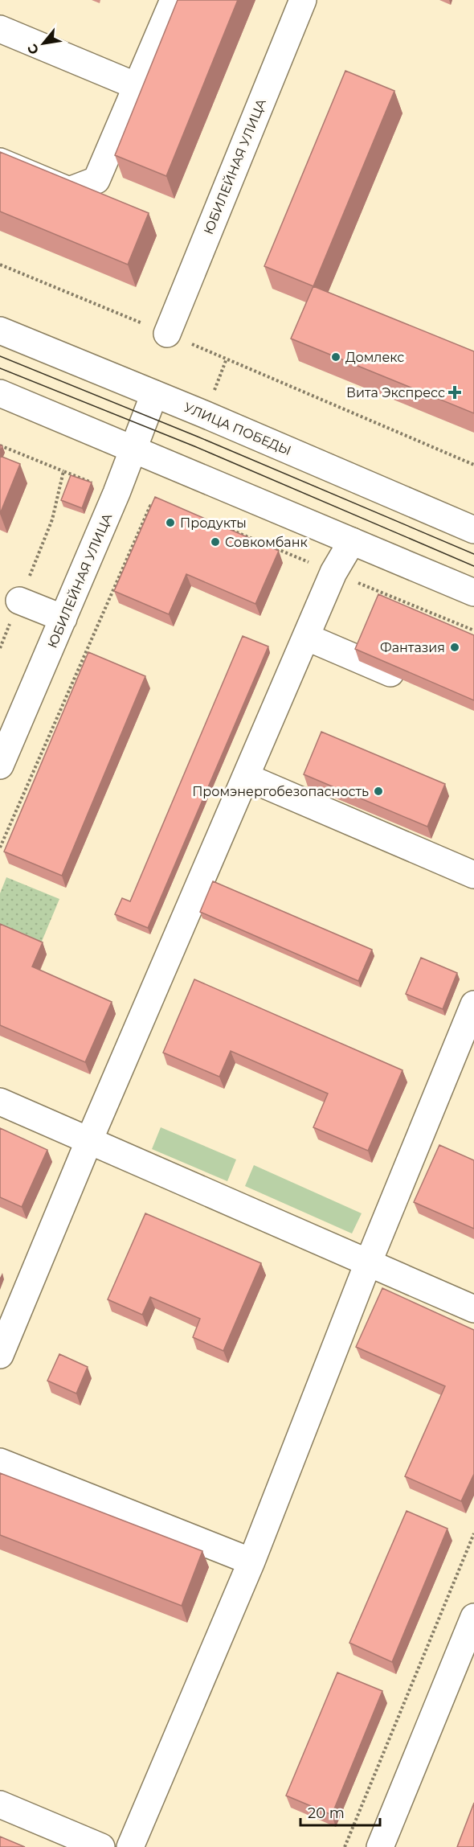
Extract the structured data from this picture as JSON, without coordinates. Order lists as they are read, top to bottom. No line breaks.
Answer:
{"streets":{"main road":["ЮБИЛЕЙНАЯ УЛИЦА","УЛИЦА ПОБЕДЫ"]},"crossings":[["ЮБИЛЕЙНАЯ УЛИЦА","УЛИЦА ПОБЕДЫ"]],"places":{"other":["Домлекс","Продукты","Совкомбанк","Фантазия","Промэнергобезопасность"],"health":["Вита Экспресс"]},"scale_bar":"20 m","north":"bottom left"}
